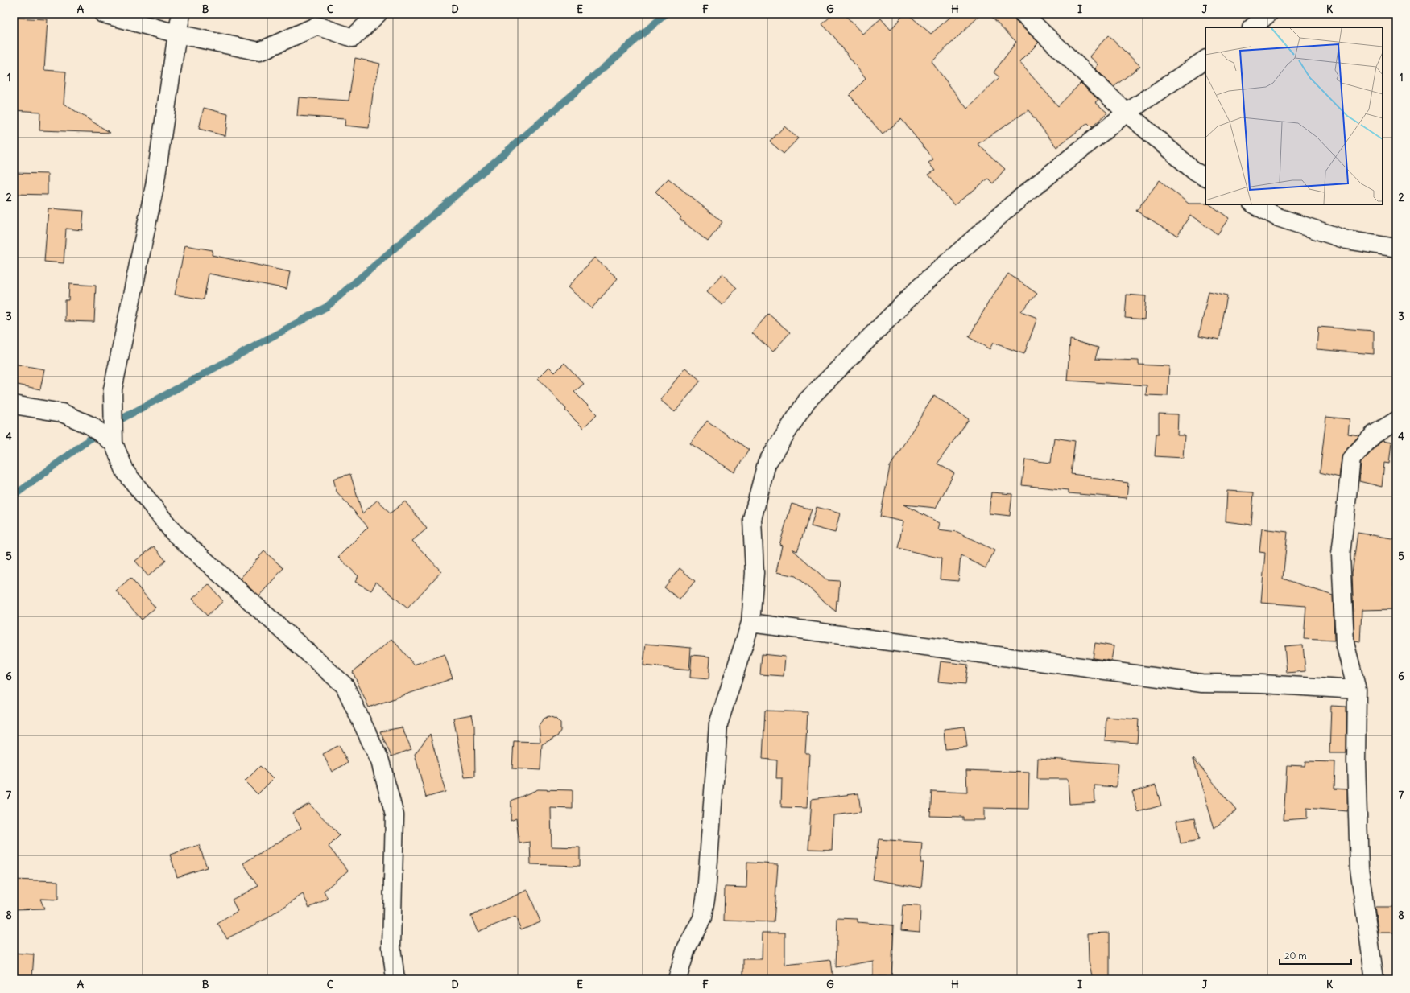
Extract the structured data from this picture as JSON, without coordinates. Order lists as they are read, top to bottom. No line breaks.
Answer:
{"scale_bar":"20 m","grid":{"columns":["A","B","C","D","E","F","G","H","I","J","K"],"rows":["1","2","3","4","5","6","7","8"]}}
